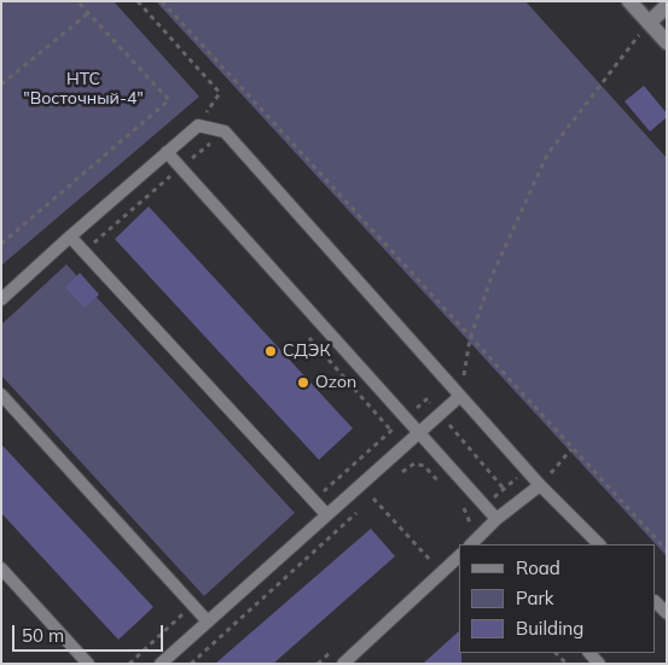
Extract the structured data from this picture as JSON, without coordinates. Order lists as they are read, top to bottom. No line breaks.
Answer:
{"parks":["НТС \"Восточный-4\""],"places":["СДЭК","Ozon"],"legend":["Road","Park","Building"],"scale_bar":"50 m"}
